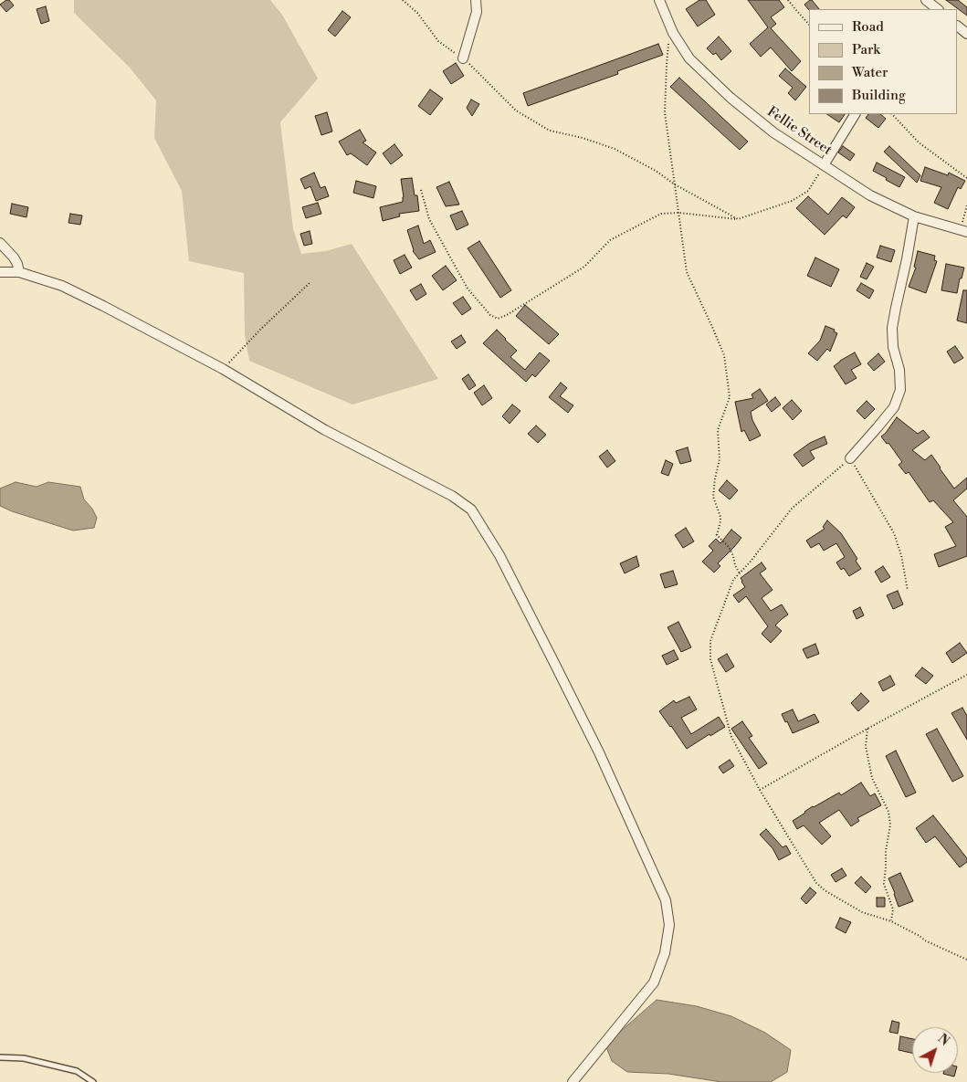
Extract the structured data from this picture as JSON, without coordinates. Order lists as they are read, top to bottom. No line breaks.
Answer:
{"streets":{"street":["Fellie Street"]},"legend":["Road","Park","Water","Building"],"north":"top right"}
